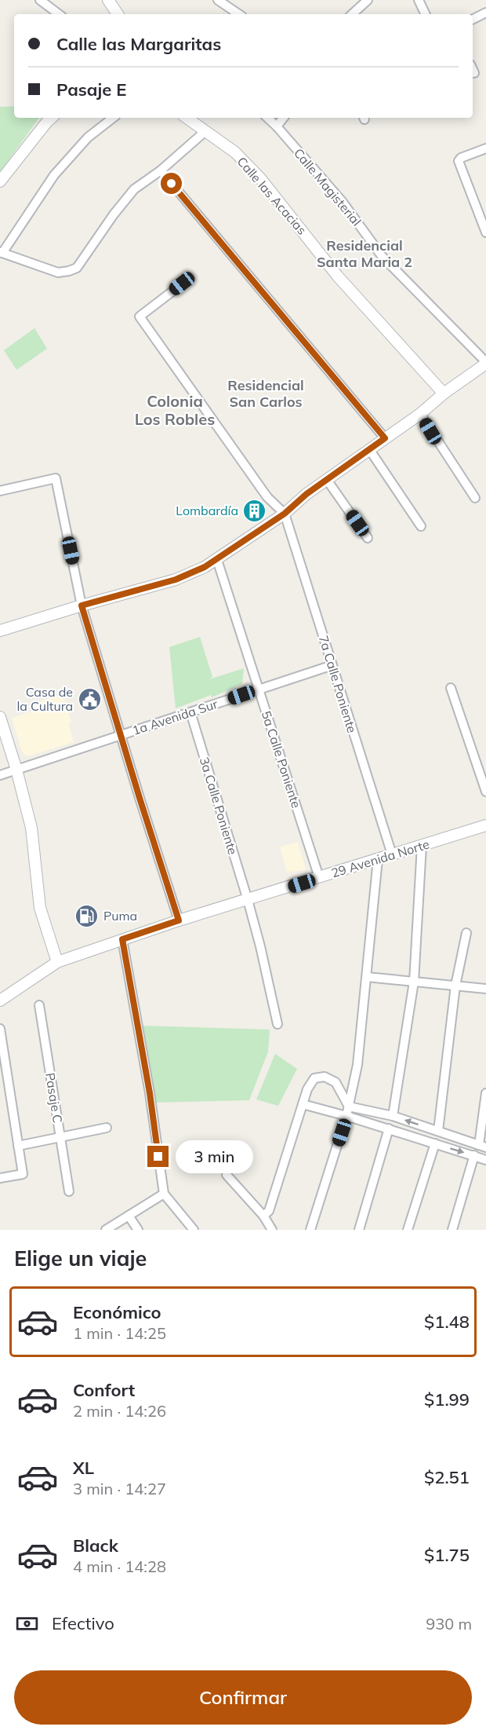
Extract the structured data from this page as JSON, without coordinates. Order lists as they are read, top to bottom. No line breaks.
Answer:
{"streets":{"street":["Calle Magisterial","Calle las Acacias","7a Calle Poniente","1a Avenida Sur","5a Calle Poniente","3a Calle Poniente","29 Avenida Norte","Pasaje C"]},"crossings":[["7a Calle Poniente","1a Avenida Sur"],["7a Calle Poniente","29 Avenida Norte"],["1a Avenida Sur","5a Calle Poniente"],["1a Avenida Sur","3a Calle Poniente"],["5a Calle Poniente","29 Avenida Norte"],["3a Calle Poniente","29 Avenida Norte"]],"districts":["Residencial Santa Maria 2","Residencial San Carlos","Colonia Los Robles"],"places":{"building":["Lombardía"],"public building":["Casa de la Cultura"],"fuel station":["Puma"]},"page":{"banner":["Calle las Margaritas","Pasaje E"],"bubble":"3 min","heading":"Elige un viaje","list":[{"name":"Económico","note":"1 min · 14:25","value":"$1.48"},{"name":"Confort","note":"2 min · 14:26","value":"$1.99"},{"name":"XL","note":"3 min · 14:27","value":"$2.51"},{"name":"Black","note":"4 min · 14:28","value":"$1.75"}],"pay":["Efectivo","930 m"],"buttons":"Confirmar"}}
